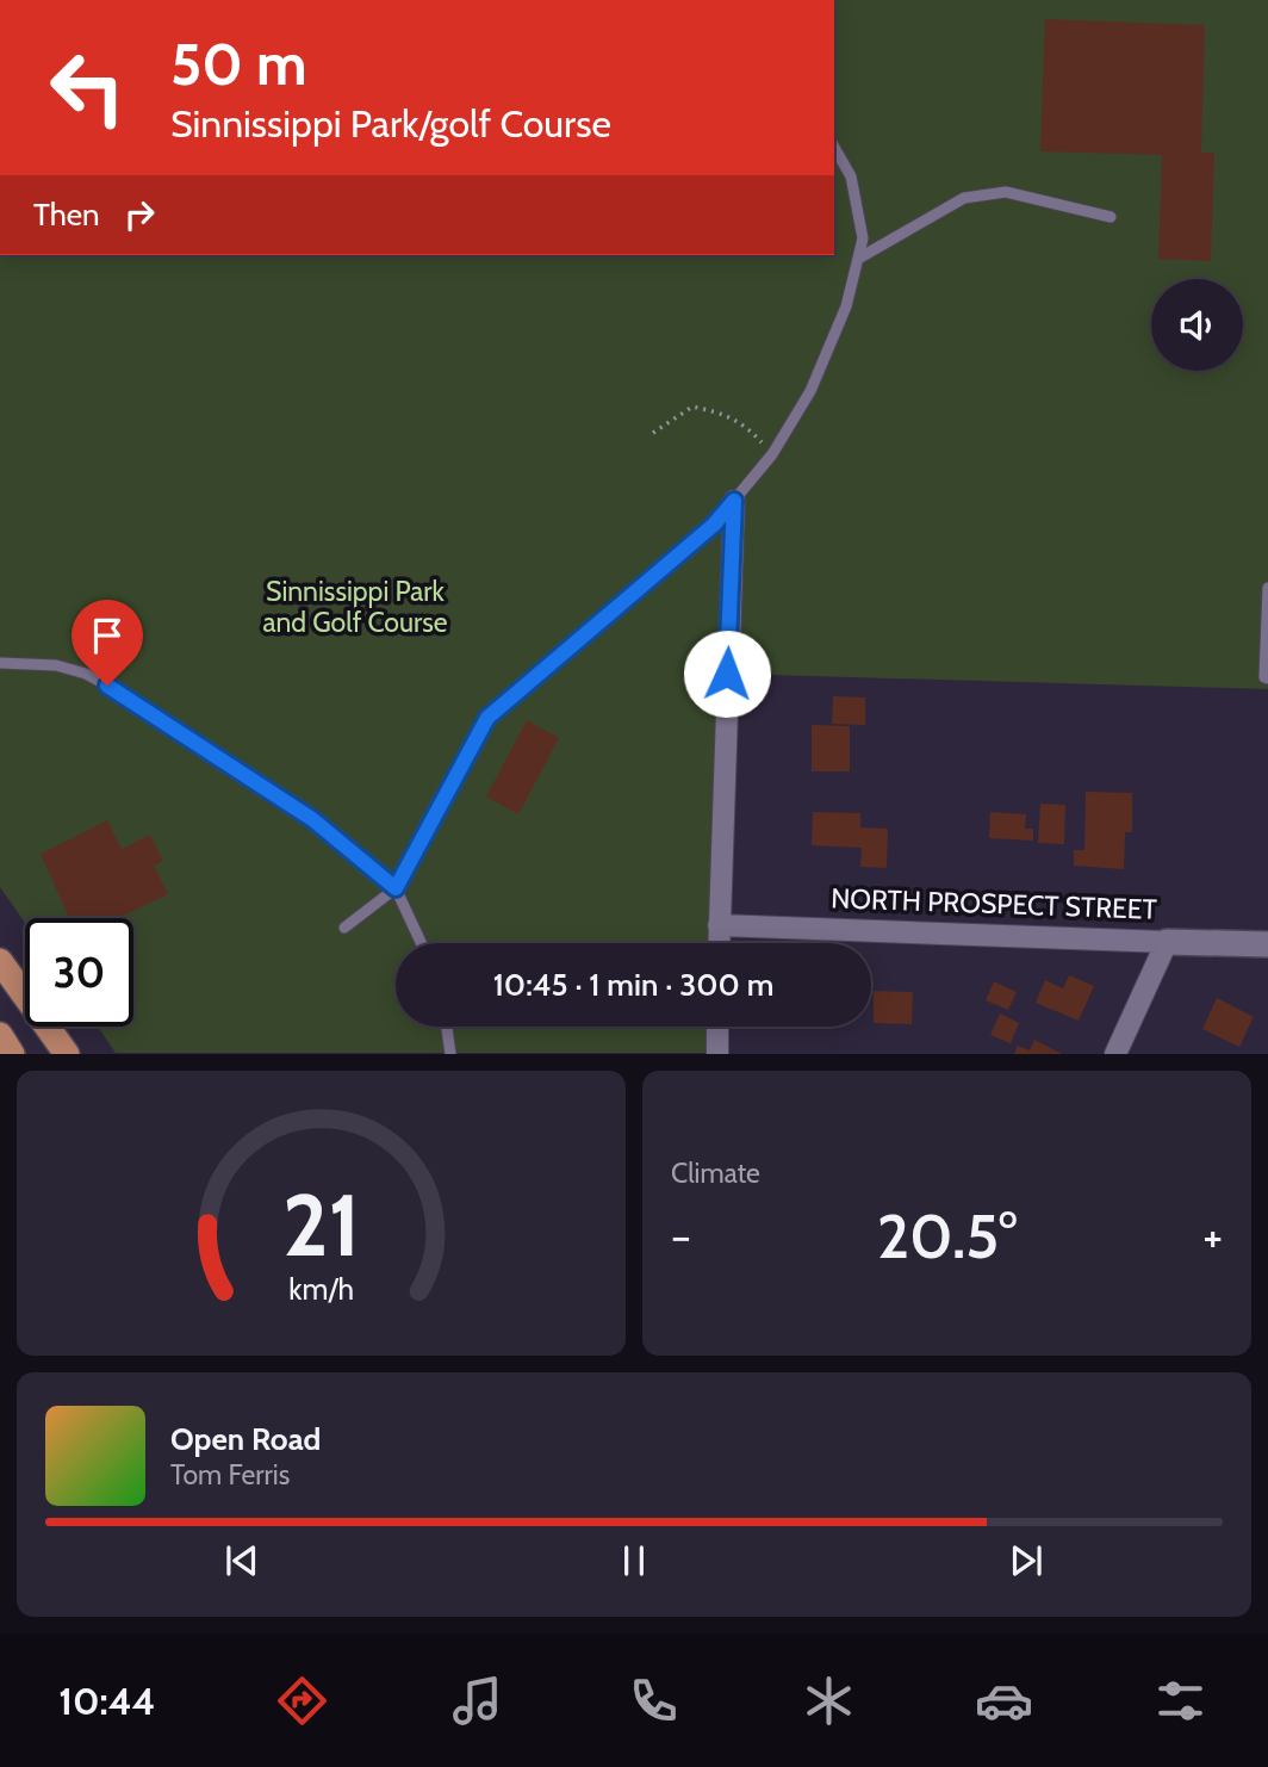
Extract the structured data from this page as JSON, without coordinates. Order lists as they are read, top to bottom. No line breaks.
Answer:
{"streets":{"street":["NORTH PROSPECT STREET"]},"parks":["Sinnissippi Park and Golf Course"],"page":{"turn":["50 m","Sinnissippi Park/golf Course"],"then":"Then","limit":"30","trip":"10:45 · 1 min · 300 m","tile":"Climate","heat":["−","20.5°","+"],"song":["Open Road","Tom Ferris"],"tabs":"10:44","gauge":["21","km/h"]}}
